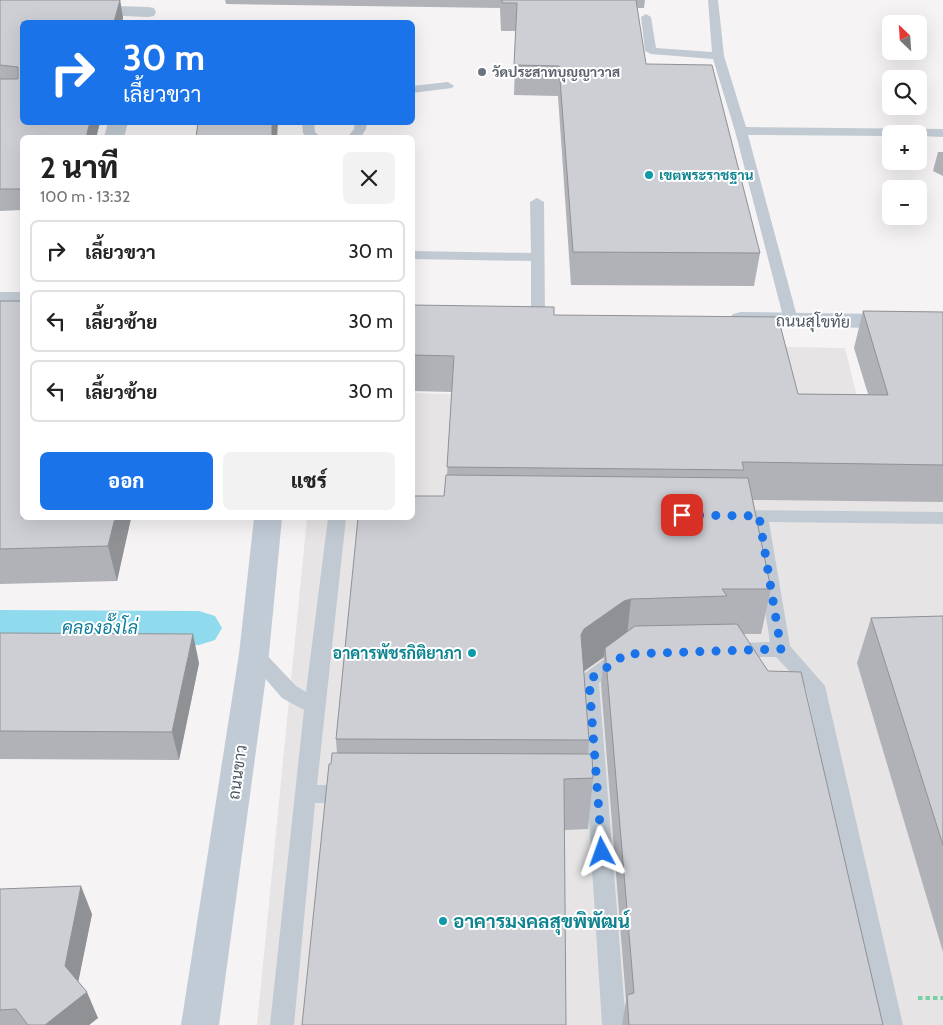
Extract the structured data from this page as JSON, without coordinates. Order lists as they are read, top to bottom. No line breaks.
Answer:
{"streets":{"street":["ถนนสุโขทัย","ถนนขาว"]},"water":["คลองอั๊งโล่"],"places":["วัดประสาทบุญญาวาส","เขตพระราชฐาน","อาคารพัชรกิติยาภา","อาคารมงคลสุขพิพัฒน์"],"north":"top left","page":{"map_buttons":["+","−"],"turn":["30 m","เลี้ยวขวา"],"heading":["2 นาที","100 m · 13:32"],"list":[{"name":"เลี้ยวขวา","value":"30 m"},{"name":"เลี้ยวซ้าย","value":"30 m"},{"name":"เลี้ยวซ้าย","value":"30 m"}],"buttons":["ออก","แชร์"]}}
